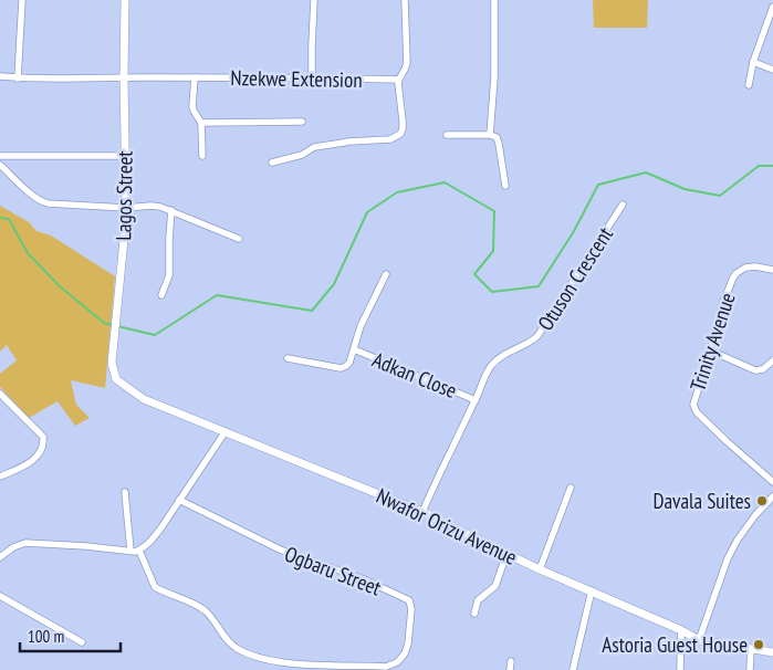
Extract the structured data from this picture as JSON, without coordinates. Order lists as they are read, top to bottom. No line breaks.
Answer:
{"streets":{"street":["Nzekwe Extension","Lagos Street","Otuson Crescent","Trinity Avenue","Adkan Close","Nwafor Orizu Avenue","Ogbaru Street"]},"crossings":[["Nzekwe Extension","Lagos Street"],["Lagos Street","Nwafor Orizu Avenue"],["Otuson Crescent","Adkan Close"],["Otuson Crescent","Nwafor Orizu Avenue"]],"places":["Davala Suites","Astoria Guest House"],"scale_bar":"100 m"}
